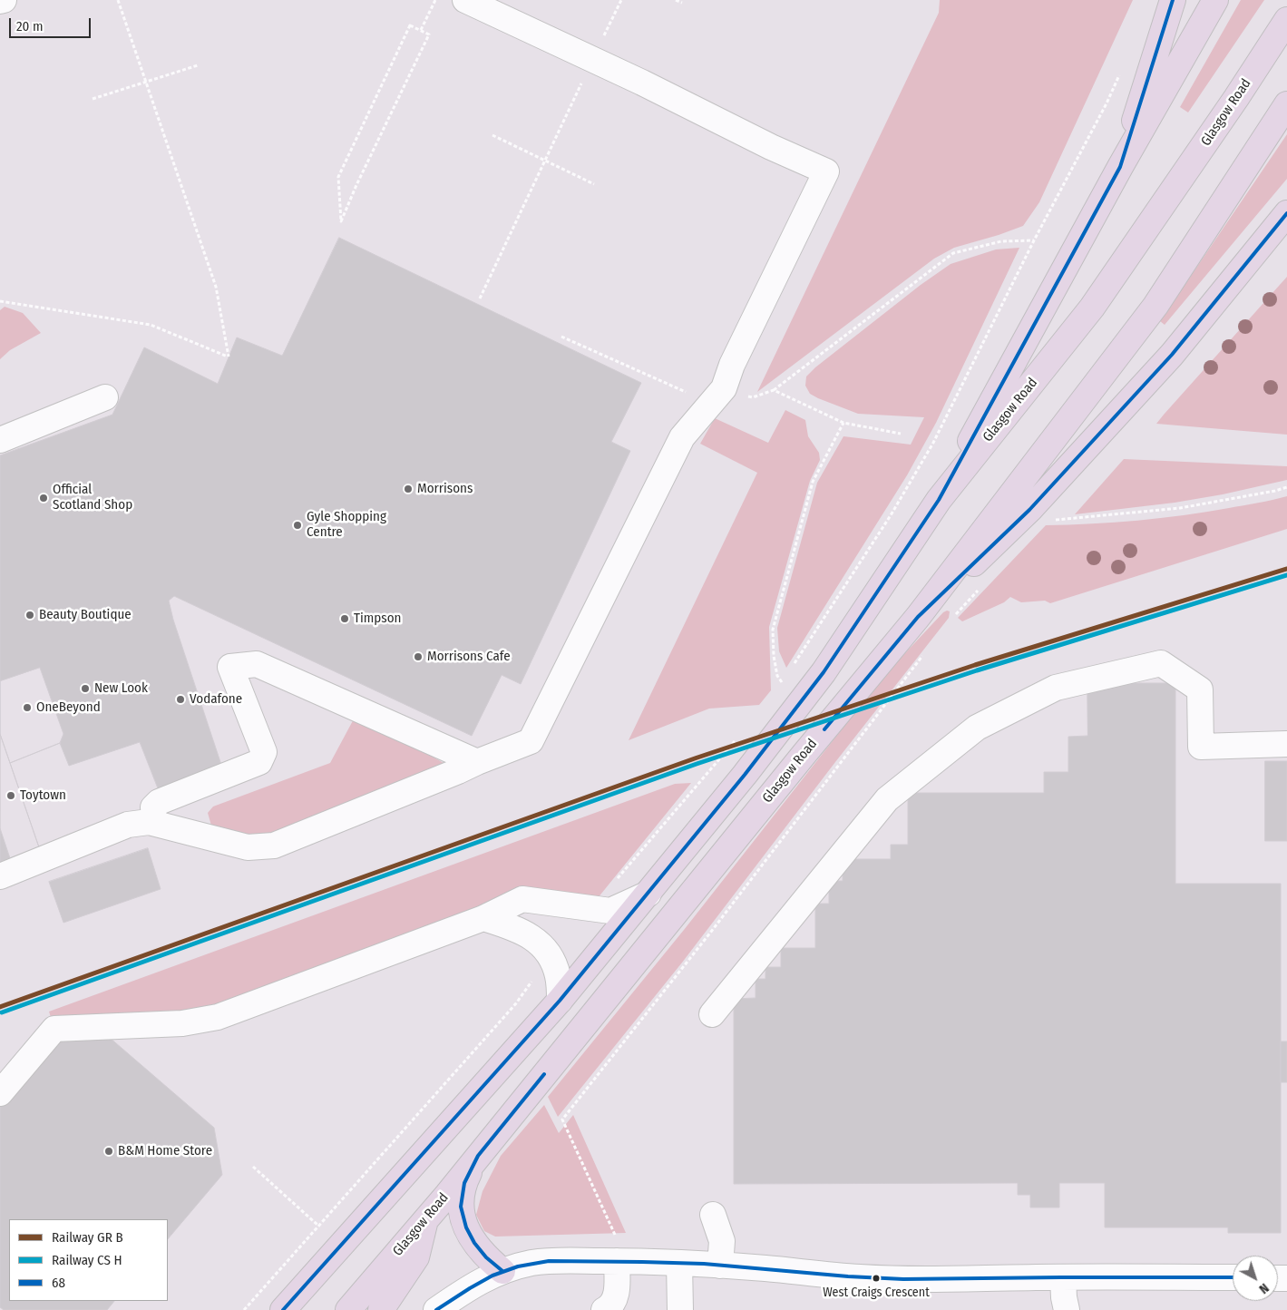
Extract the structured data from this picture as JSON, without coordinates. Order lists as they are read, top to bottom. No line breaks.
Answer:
{"streets":{"main road":["Glasgow Road"]},"places":["Morrisons","Official Scotland Shop","Gyle Shopping Centre","Beauty Boutique","Timpson","Morrisons Cafe","New Look","Vodafone","OneBeyond","Toytown","B&M Home Store","West Craigs Crescent"],"lines":["transit line 68"],"legend":["Railway GR B","Railway CS H","68"],"scale_bar":"20 m","north":"bottom right"}
